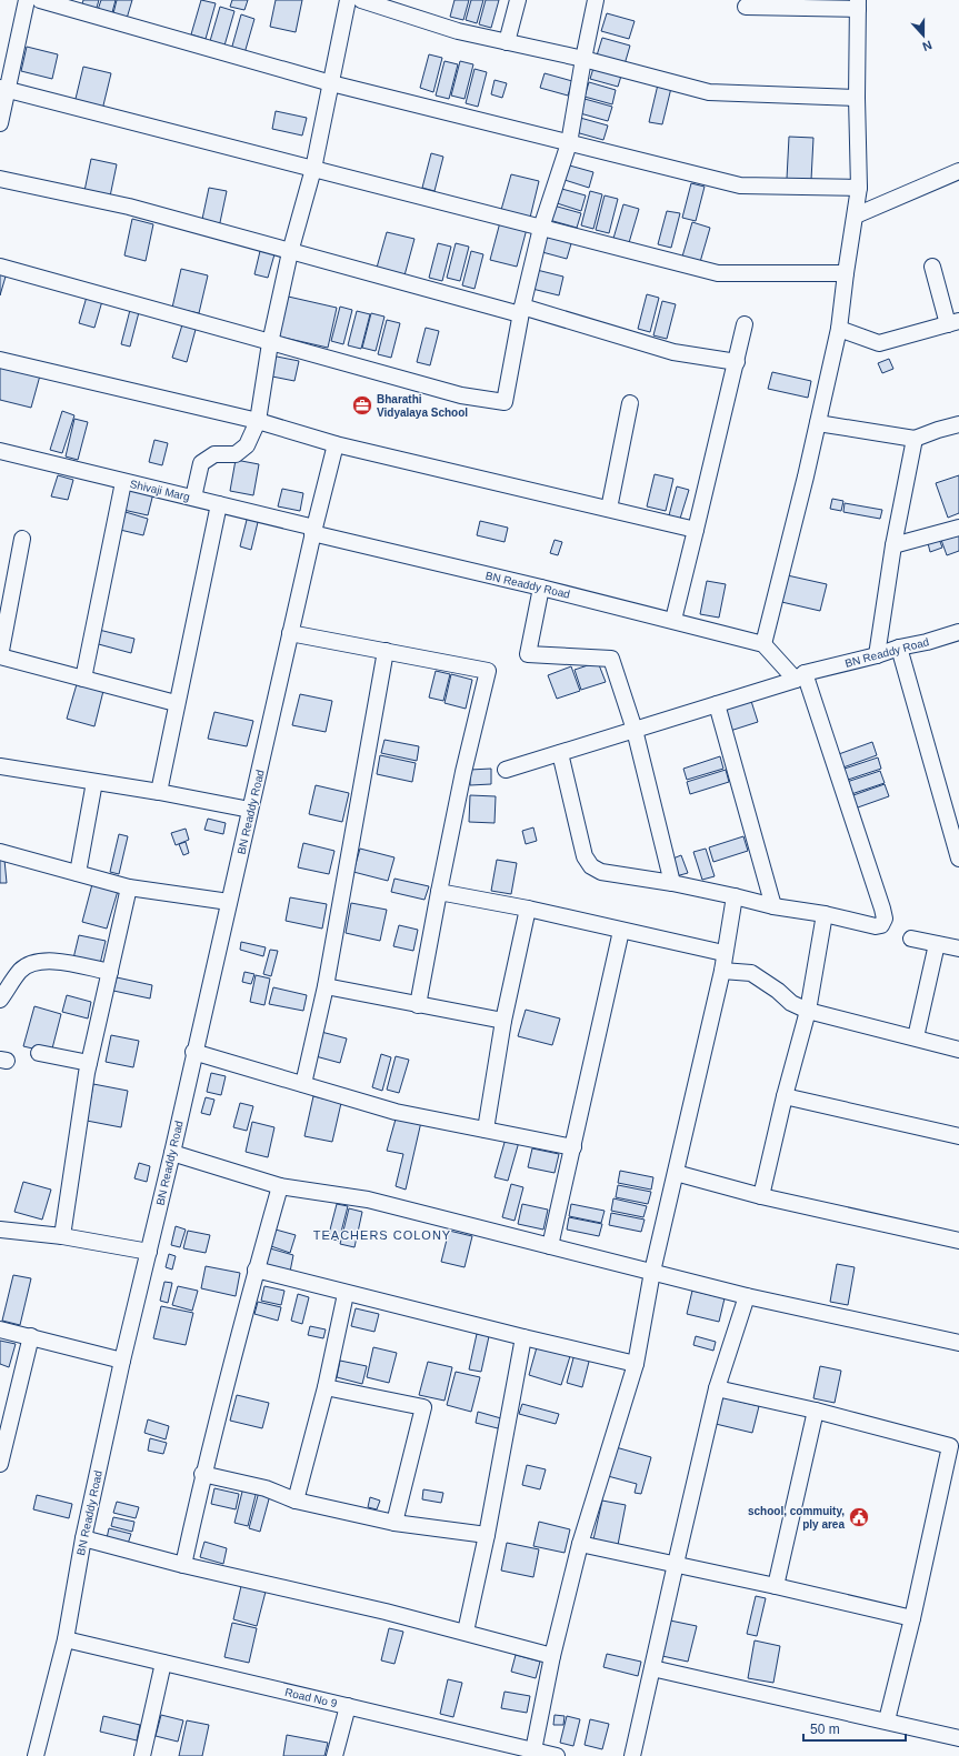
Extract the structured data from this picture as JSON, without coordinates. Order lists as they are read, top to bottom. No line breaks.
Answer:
{"streets":{"street":["Shivaji Marg","BN Readdy Road","Road No 9"]},"crossings":[["Shivaji Marg","BN Readdy Road"],["BN Readdy Road","Road No 9"]],"districts":["TEACHERS COLONY"],"places":{"office":["Bharathi Vidyalaya School"],"public building":["school, commuity, ply area"]},"scale_bar":"50 m","north":"bottom"}
